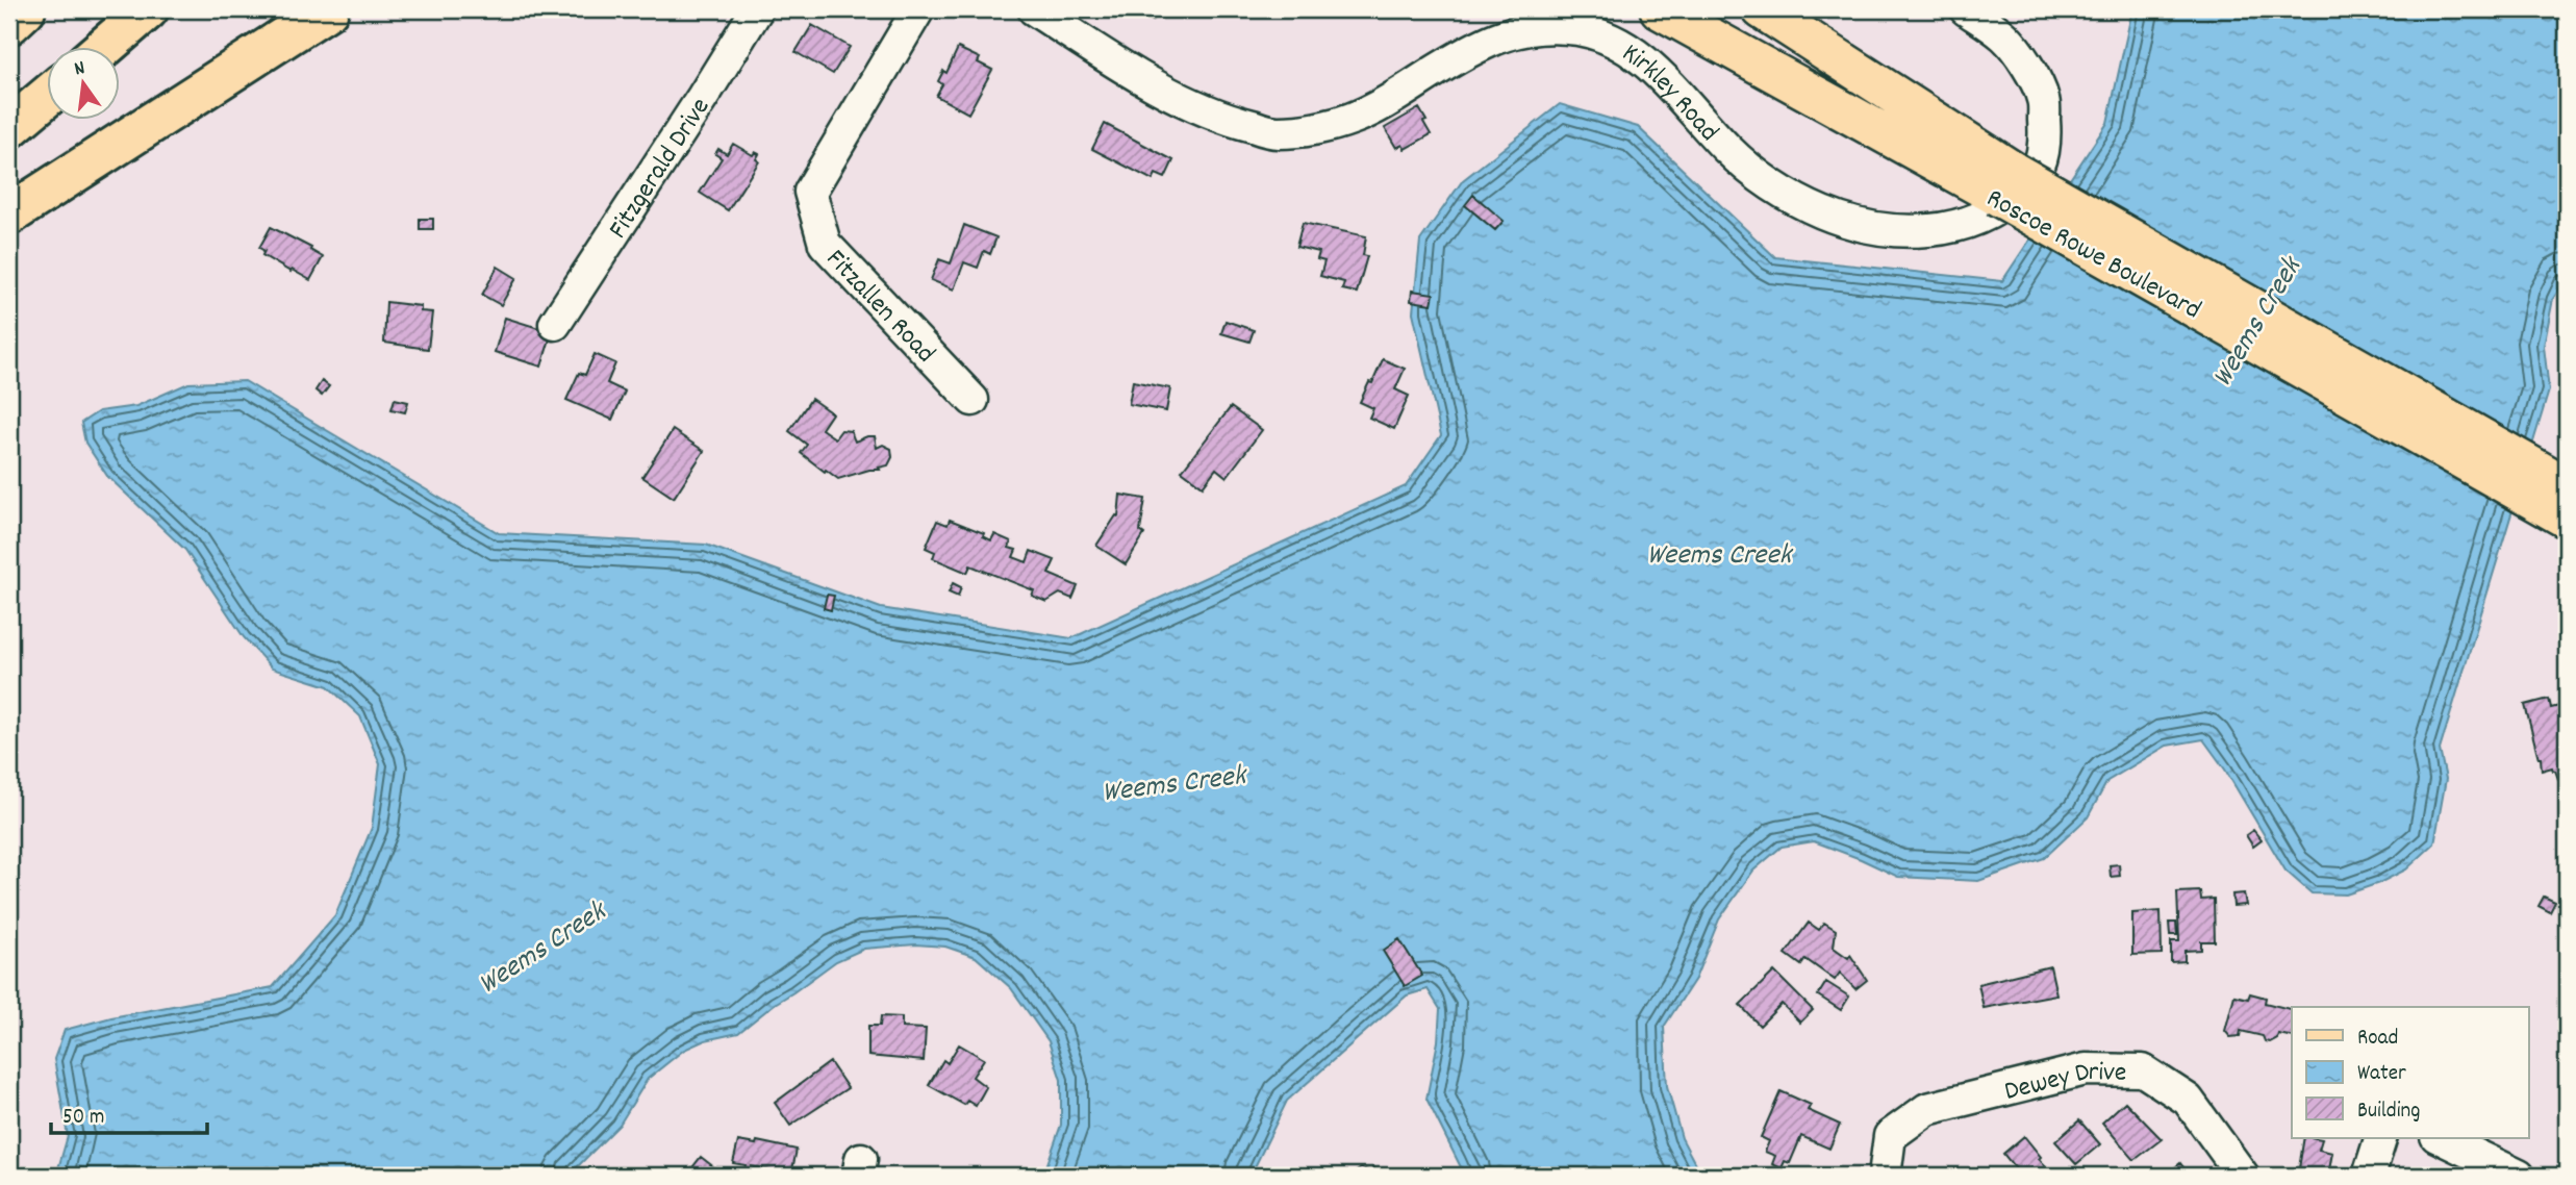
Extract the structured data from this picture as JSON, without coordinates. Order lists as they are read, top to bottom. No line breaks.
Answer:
{"streets":{"main road":["Roscoe Rowe Boulevard"],"street":["Kirkley Road","Fitzgerald Drive","Fitzallen Road","Dewey Drive"]},"water":["Weems Creek"],"legend":["Road","Water","Building"],"scale_bar":"50 m","north":"top"}
